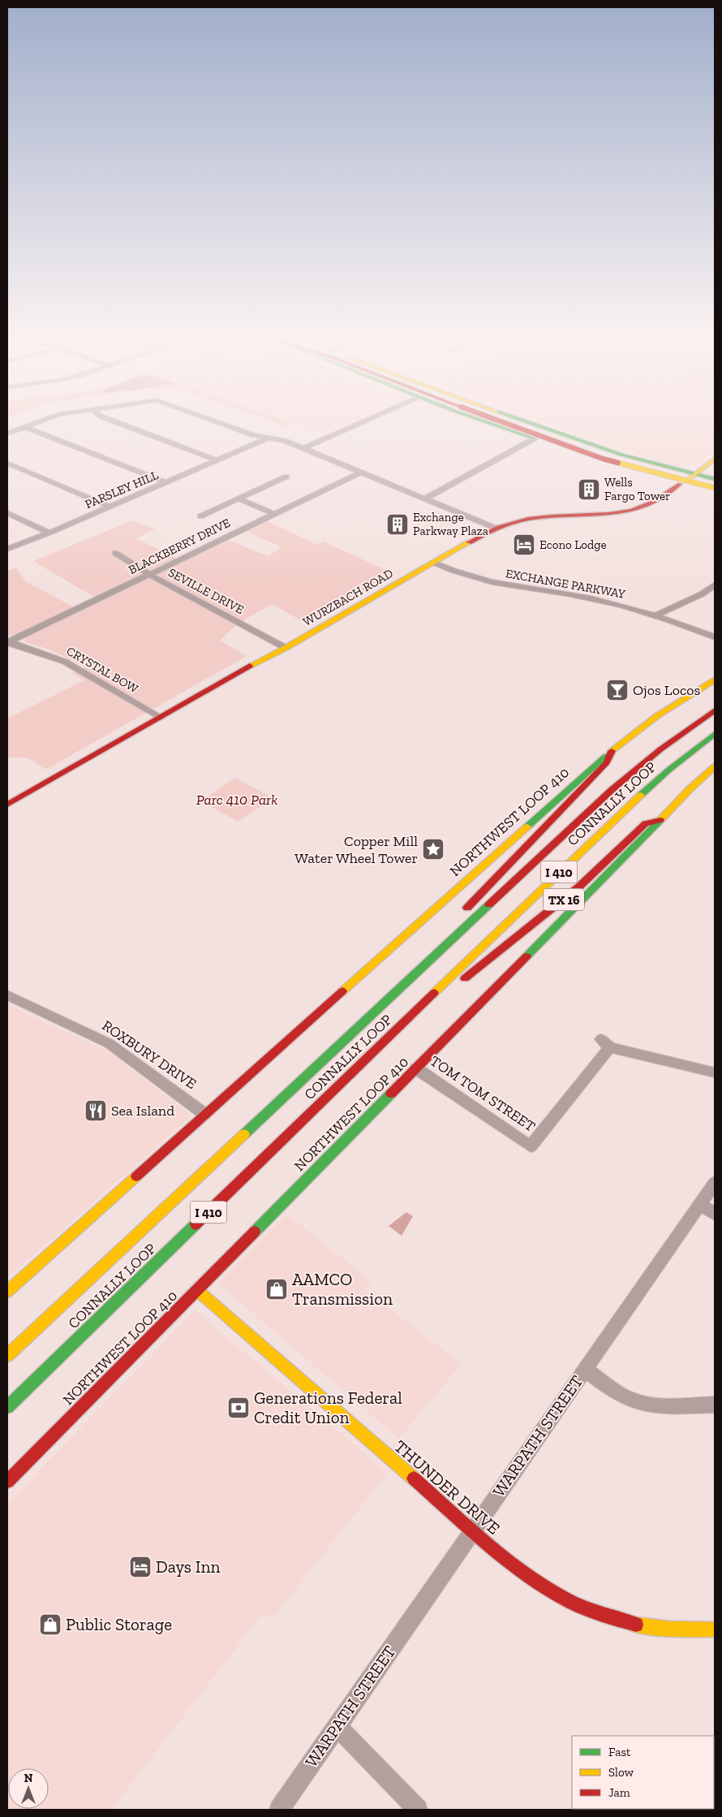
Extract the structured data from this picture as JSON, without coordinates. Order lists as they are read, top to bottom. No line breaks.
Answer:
{"streets":{"main road":["WURZBACH ROAD","CONNALLY LOOP","NORTHWEST LOOP 410","I 410","TX 16","THUNDER DRIVE"],"street":["PARSLEY HILL","BLACKBERRY DRIVE","EXCHANGE PARKWAY","SEVILLE DRIVE","CRYSTAL BOW","ROXBURY DRIVE","TOM TOM STREET","WARPATH STREET"]},"crossings":[["BLACKBERRY DRIVE","SEVILLE DRIVE"],["BLACKBERRY DRIVE","CRYSTAL BOW"],["EXCHANGE PARKWAY","WURZBACH ROAD"],["SEVILLE DRIVE","WURZBACH ROAD"],["WURZBACH ROAD","CRYSTAL BOW"],["CONNALLY LOOP","TX 16"],["NORTHWEST LOOP 410","TX 16"],["NORTHWEST LOOP 410","ROXBURY DRIVE"],["NORTHWEST LOOP 410","TOM TOM STREET"],["NORTHWEST LOOP 410","THUNDER DRIVE"],["WARPATH STREET","THUNDER DRIVE"]],"parks":["Parc 410 Park"],"places":{"building":["Wells Fargo Tower","Exchange Parkway Plaza"],"hotel":["Econo Lodge","Days Inn"],"bar":["Ojos Locos"],"place":["Copper Mill Water Wheel Tower"],"restaurant":["Sea Island"],"shop":["AAMCO Transmission","Public Storage"],"bank":["Generations Federal Credit Union"]},"legend":["Fast","Slow","Jam"],"north":"top"}
